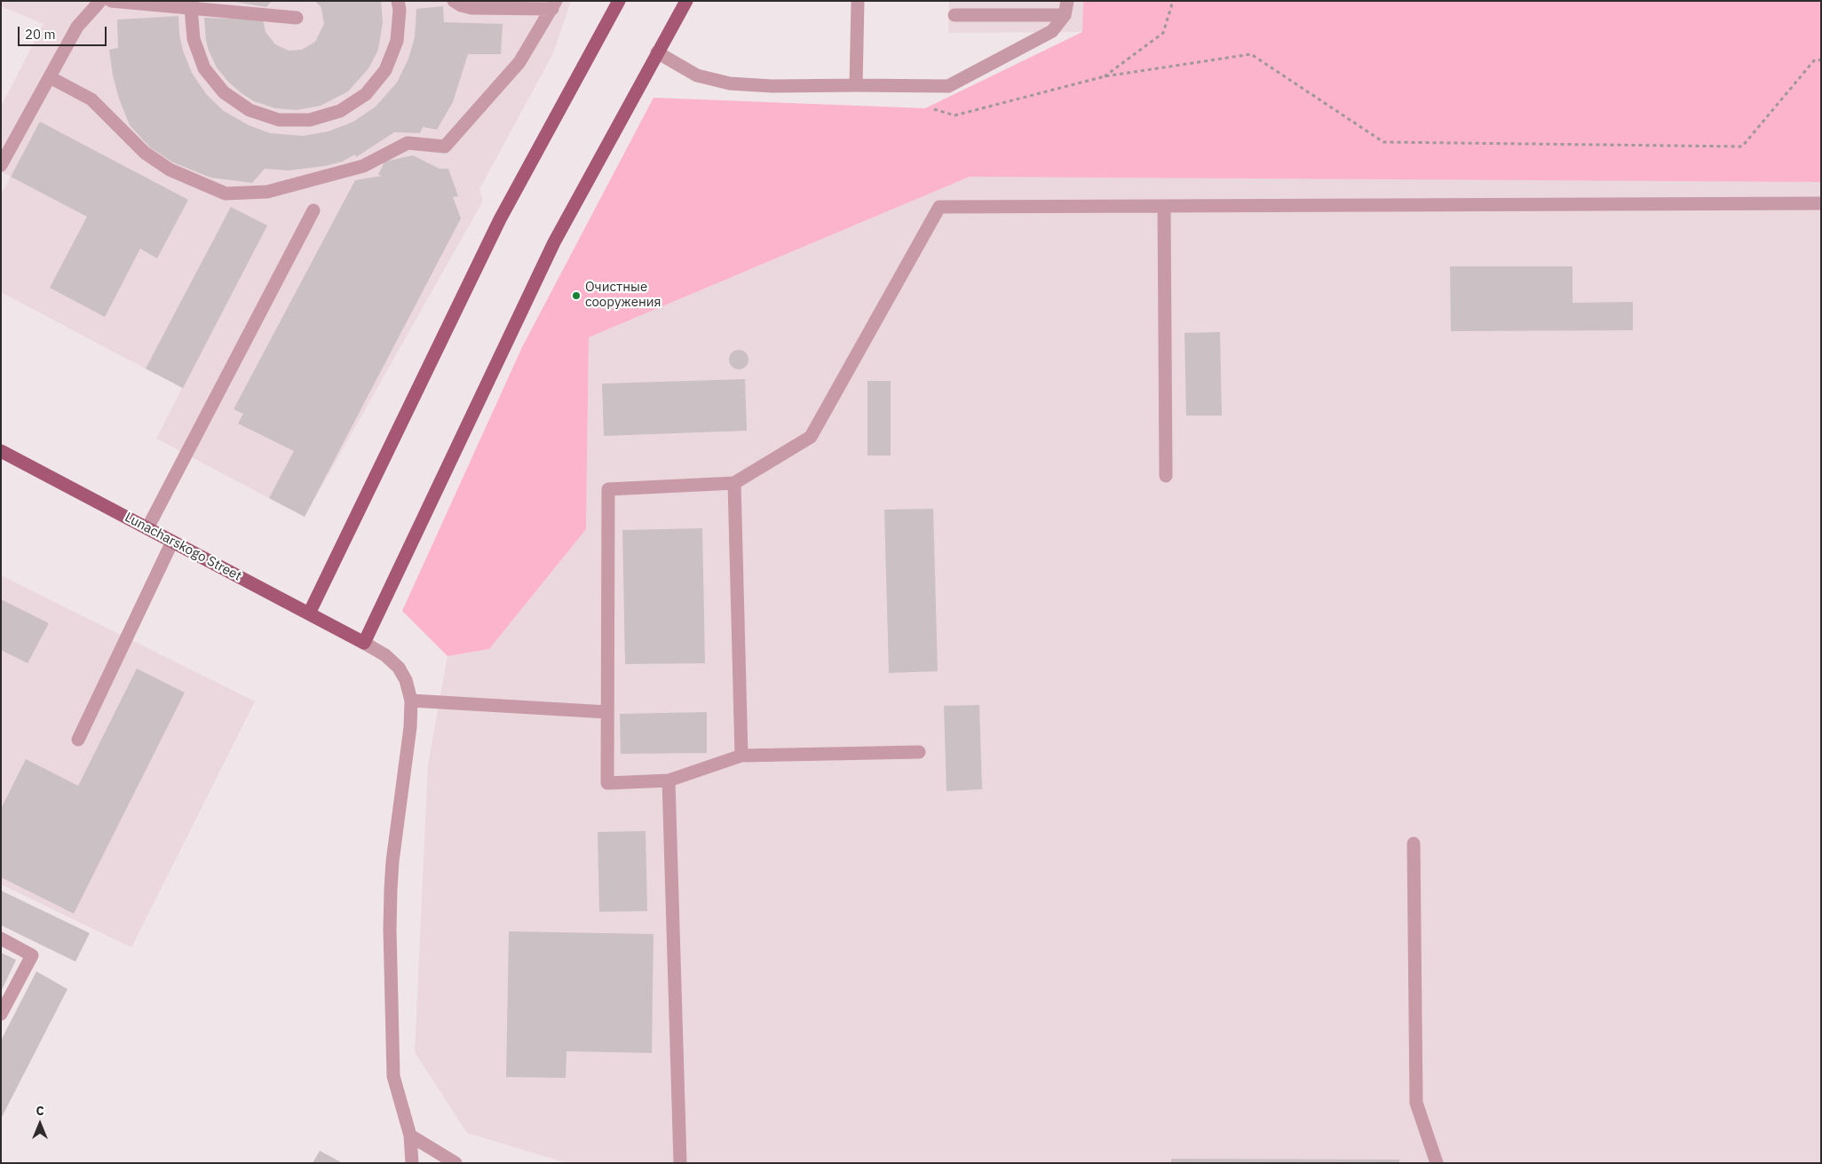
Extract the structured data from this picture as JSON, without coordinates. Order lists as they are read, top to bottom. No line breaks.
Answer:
{"streets":{"main road":["Lunacharskogo Street"]},"places":["Очистные сооружения"],"scale_bar":"20 m","north":"top"}
